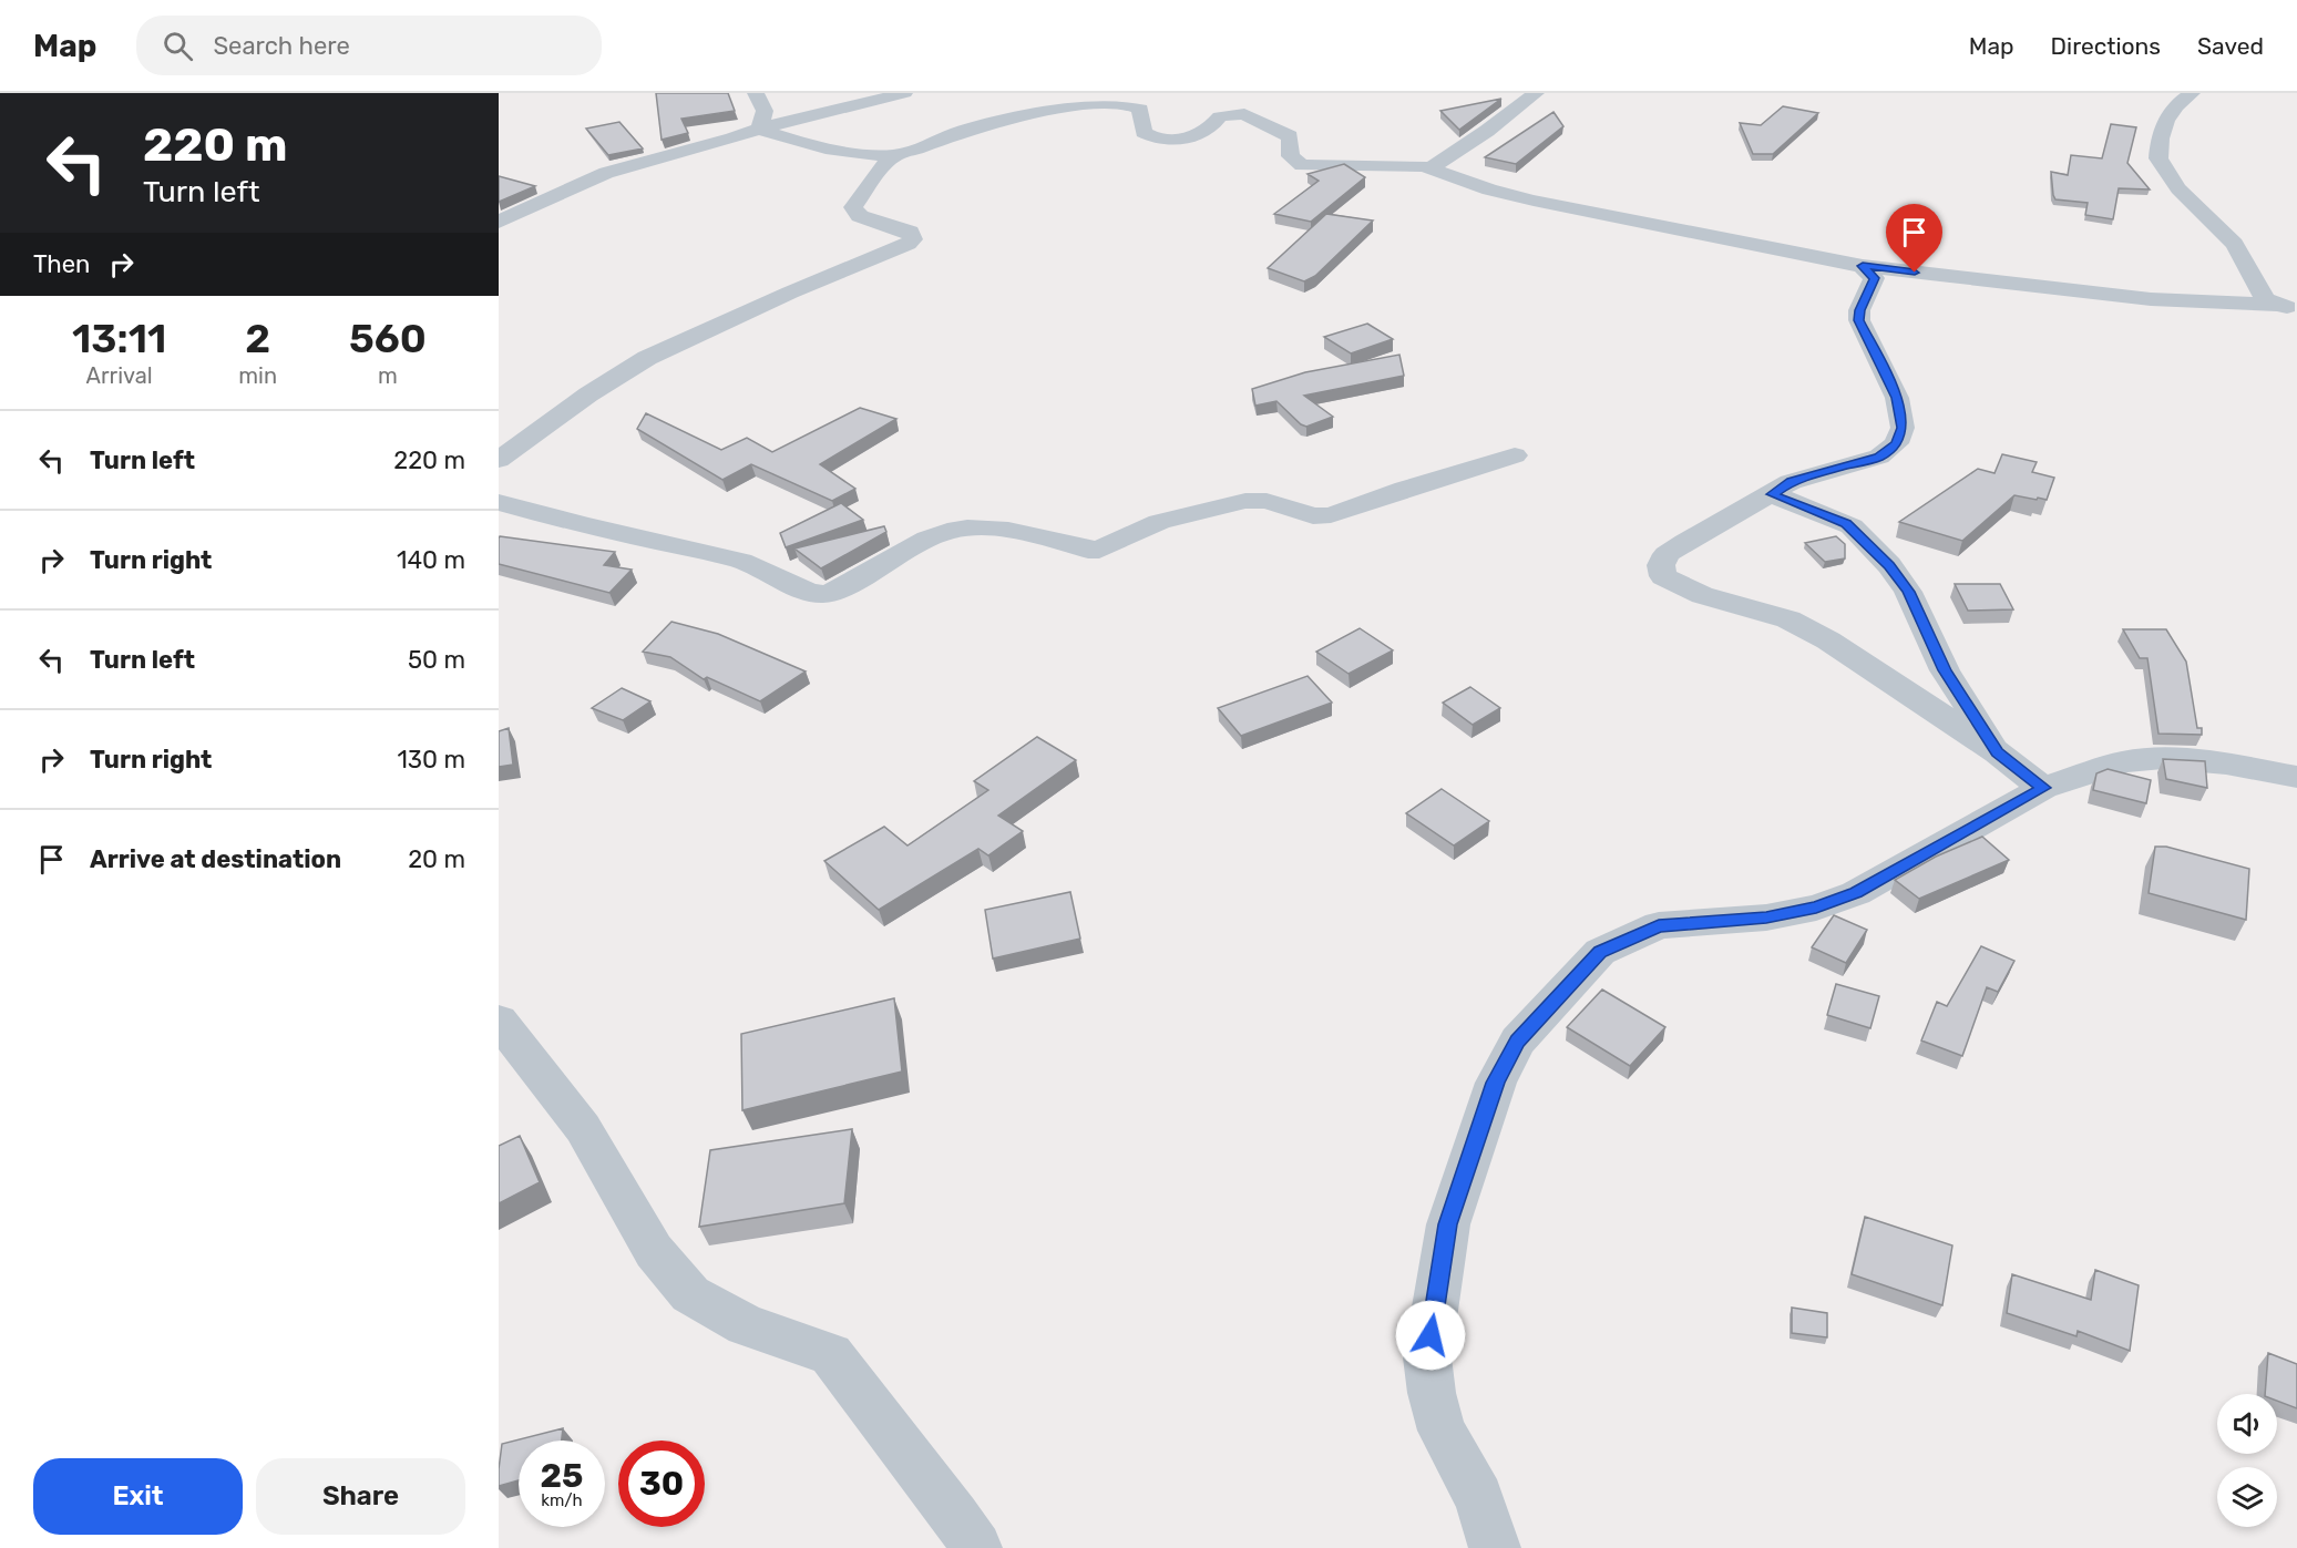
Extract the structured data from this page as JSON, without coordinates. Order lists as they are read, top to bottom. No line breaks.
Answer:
{"page":{"header":"Map","search":"Search here","nav":["Map","Directions","Saved"],"turn":["220 m","Turn left"],"then":"Then","eta":["13:11","Arrival","2","min","560","m"],"list":[{"name":"Turn left","value":"220 m"},{"name":"Turn right","value":"140 m"},{"name":"Turn left","value":"50 m"},{"name":"Turn right","value":"130 m"},{"name":"Arrive at destination","value":"20 m"}],"speed":"25 km/h","limit":"30","buttons":["Exit","Share"]}}
